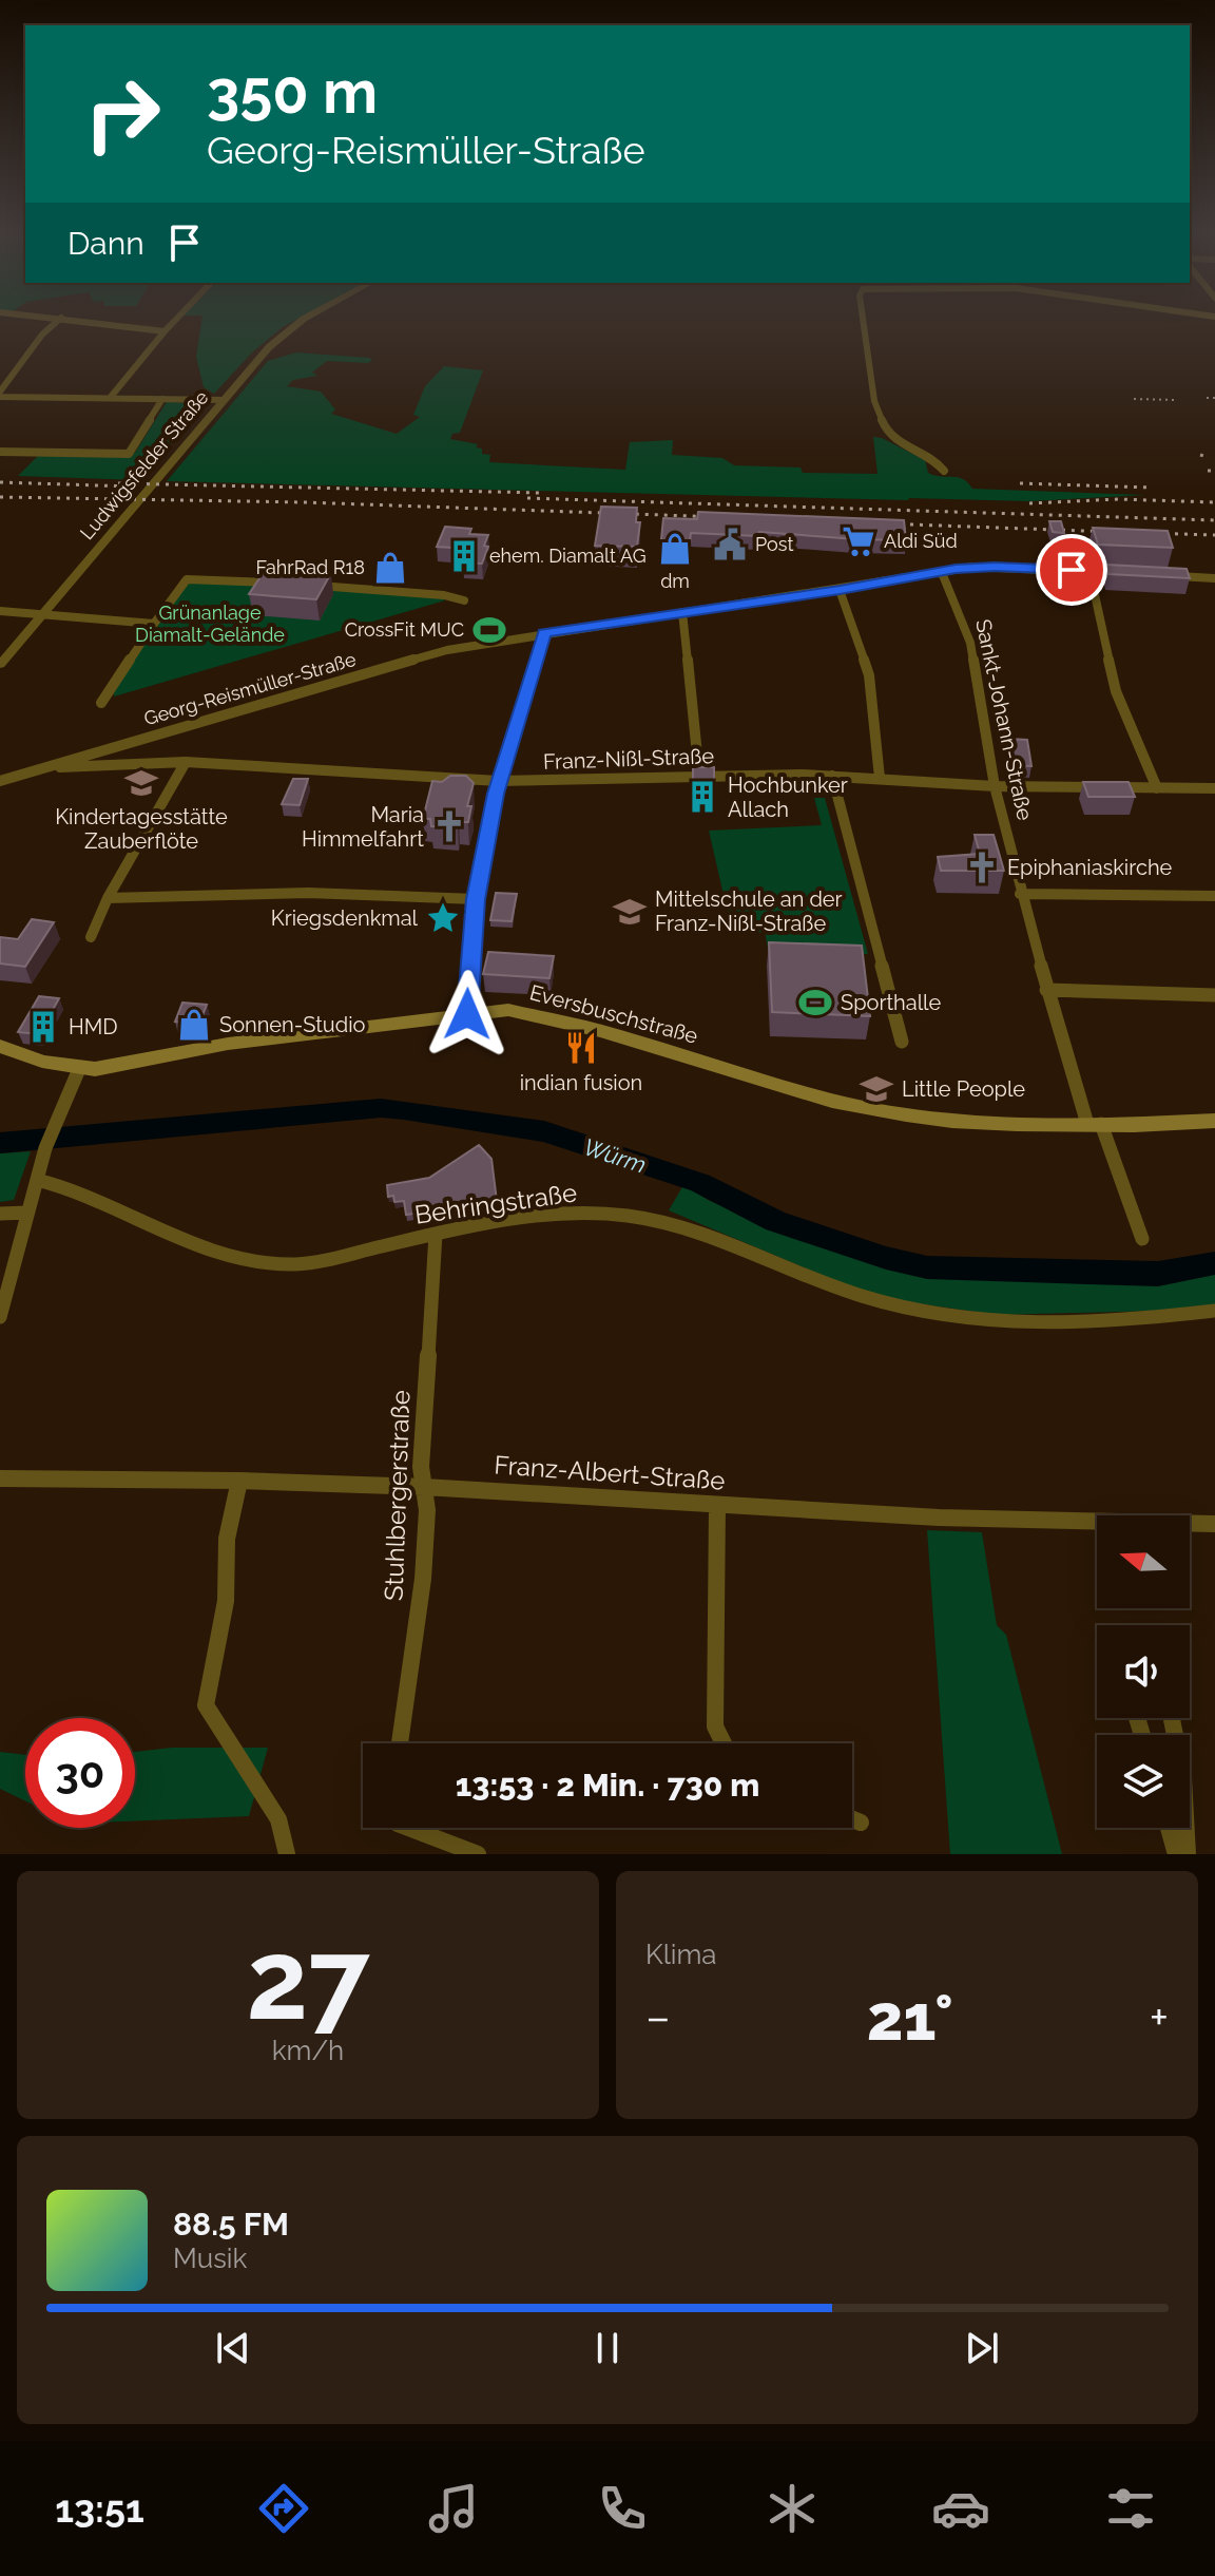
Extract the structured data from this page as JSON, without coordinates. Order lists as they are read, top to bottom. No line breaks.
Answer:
{"streets":{"main road":["Eversbuschstraße"],"street":["Ludwigsfelder Straße","Georg-Reismüller-Straße","Sankt-Johann-Straße","Franz-Nißl-Straße","Behringstraße","Franz-Albert-Straße","Stuhlbergerstraße"]},"crossings":[["Georg-Reismüller-Straße","Sankt-Johann-Straße"],["Georg-Reismüller-Straße","Franz-Nißl-Straße"],["Sankt-Johann-Straße","Franz-Nißl-Straße"],["Sankt-Johann-Straße","Eversbuschstraße"],["Behringstraße","Stuhlbergerstraße"],["Franz-Albert-Straße","Stuhlbergerstraße"]],"water":["Würm"],"parks":["Grünanlage Diamalt-Gelände"],"places":{"supermarket":["Aldi Süd"],"public building":["Post"],"shop":["dm","FahrRad R18","Sonnen-Studio"],"building":["ehem. Diamalt AG","Hochbunker Allach","HMD"],"sports":["CrossFit MUC","Sporthalle"],"school or university":["Kindertagesstätte Zauberflöte","Mittelschule an der Franz-Nißl-Straße","Little People"],"church":["Maria Himmelfahrt","Epiphaniaskirche"],"place":["Kriegsdenkmal"],"restaurant":["indian fusion"]},"north":"left","page":{"turn":["350 m","Georg-Reismüller-Straße"],"then":"Dann","limit":"30","trip":"13:53 · 2 Min. · 730 m","tile":[["27","km/h"],"Klima"],"heat":["−","21°","+"],"song":["88.5 FM","Musik"],"tabs":"13:51"}}
